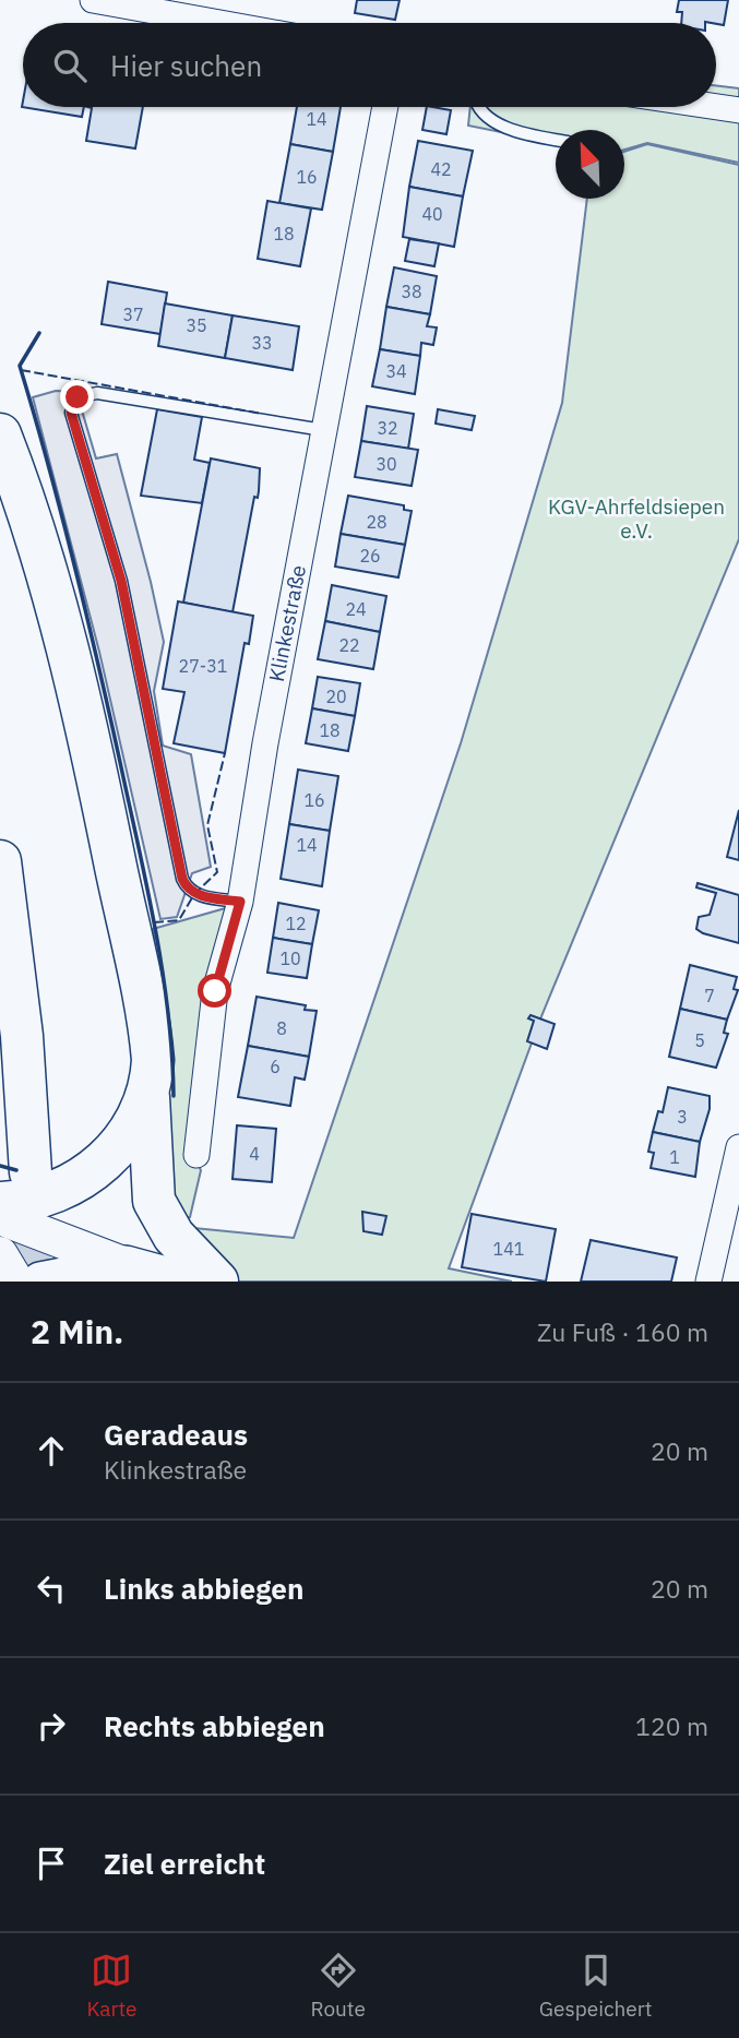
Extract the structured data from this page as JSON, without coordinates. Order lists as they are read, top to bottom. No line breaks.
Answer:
{"streets":{"street":["Klinkestraße"]},"parks":["KGV-Ahrfeldsiepen e.V."],"house_numbers":["14","42","16","40","18","38","37","35","33","34","32","30","28","26","24","22","27-31","20","18","16","14","12","10","7","8","5","6","3","4","1","141"],"north":"top left","page":{"search":"Hier suchen","heading":["2 Min.","Zu Fuß · 160 m"],"list":[["Geradeaus","Klinkestraße","20 m"],["Links abbiegen","20 m"],["Rechts abbiegen","120 m"],"Ziel erreicht"],"nav":["Karte","Route","Gespeichert"]}}
